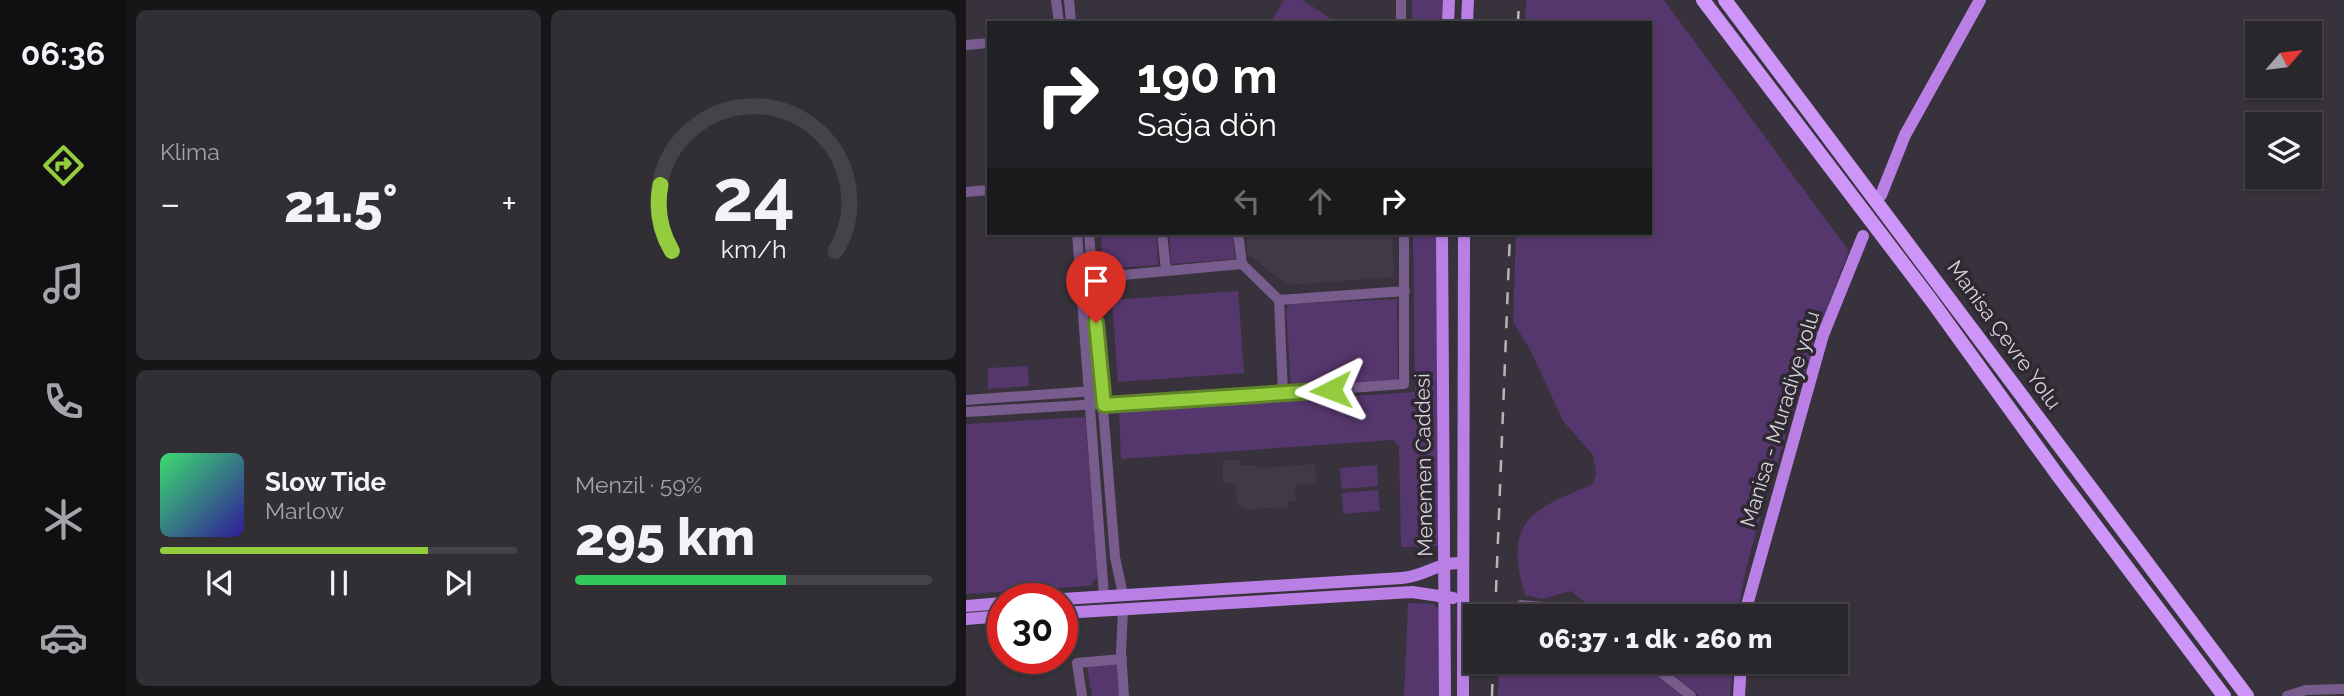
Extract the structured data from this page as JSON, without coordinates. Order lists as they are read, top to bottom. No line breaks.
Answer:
{"streets":{"highway":["Manisa Çevre Yolu"],"main road":["Manisa - Muradiye yolu","Menemen Caddesi"]},"north":"top right","page":{"tabs":"06:36","tile":["Klima",["Menzil · 59%","295 km"]],"turn":["190 m","Sağa dön"],"heat":["−","21.5°","+"],"song":["Slow Tide","Marlow"],"limit":"30","trip":"06:37 · 1 dk · 260 m","gauge":["24","km/h"]}}
